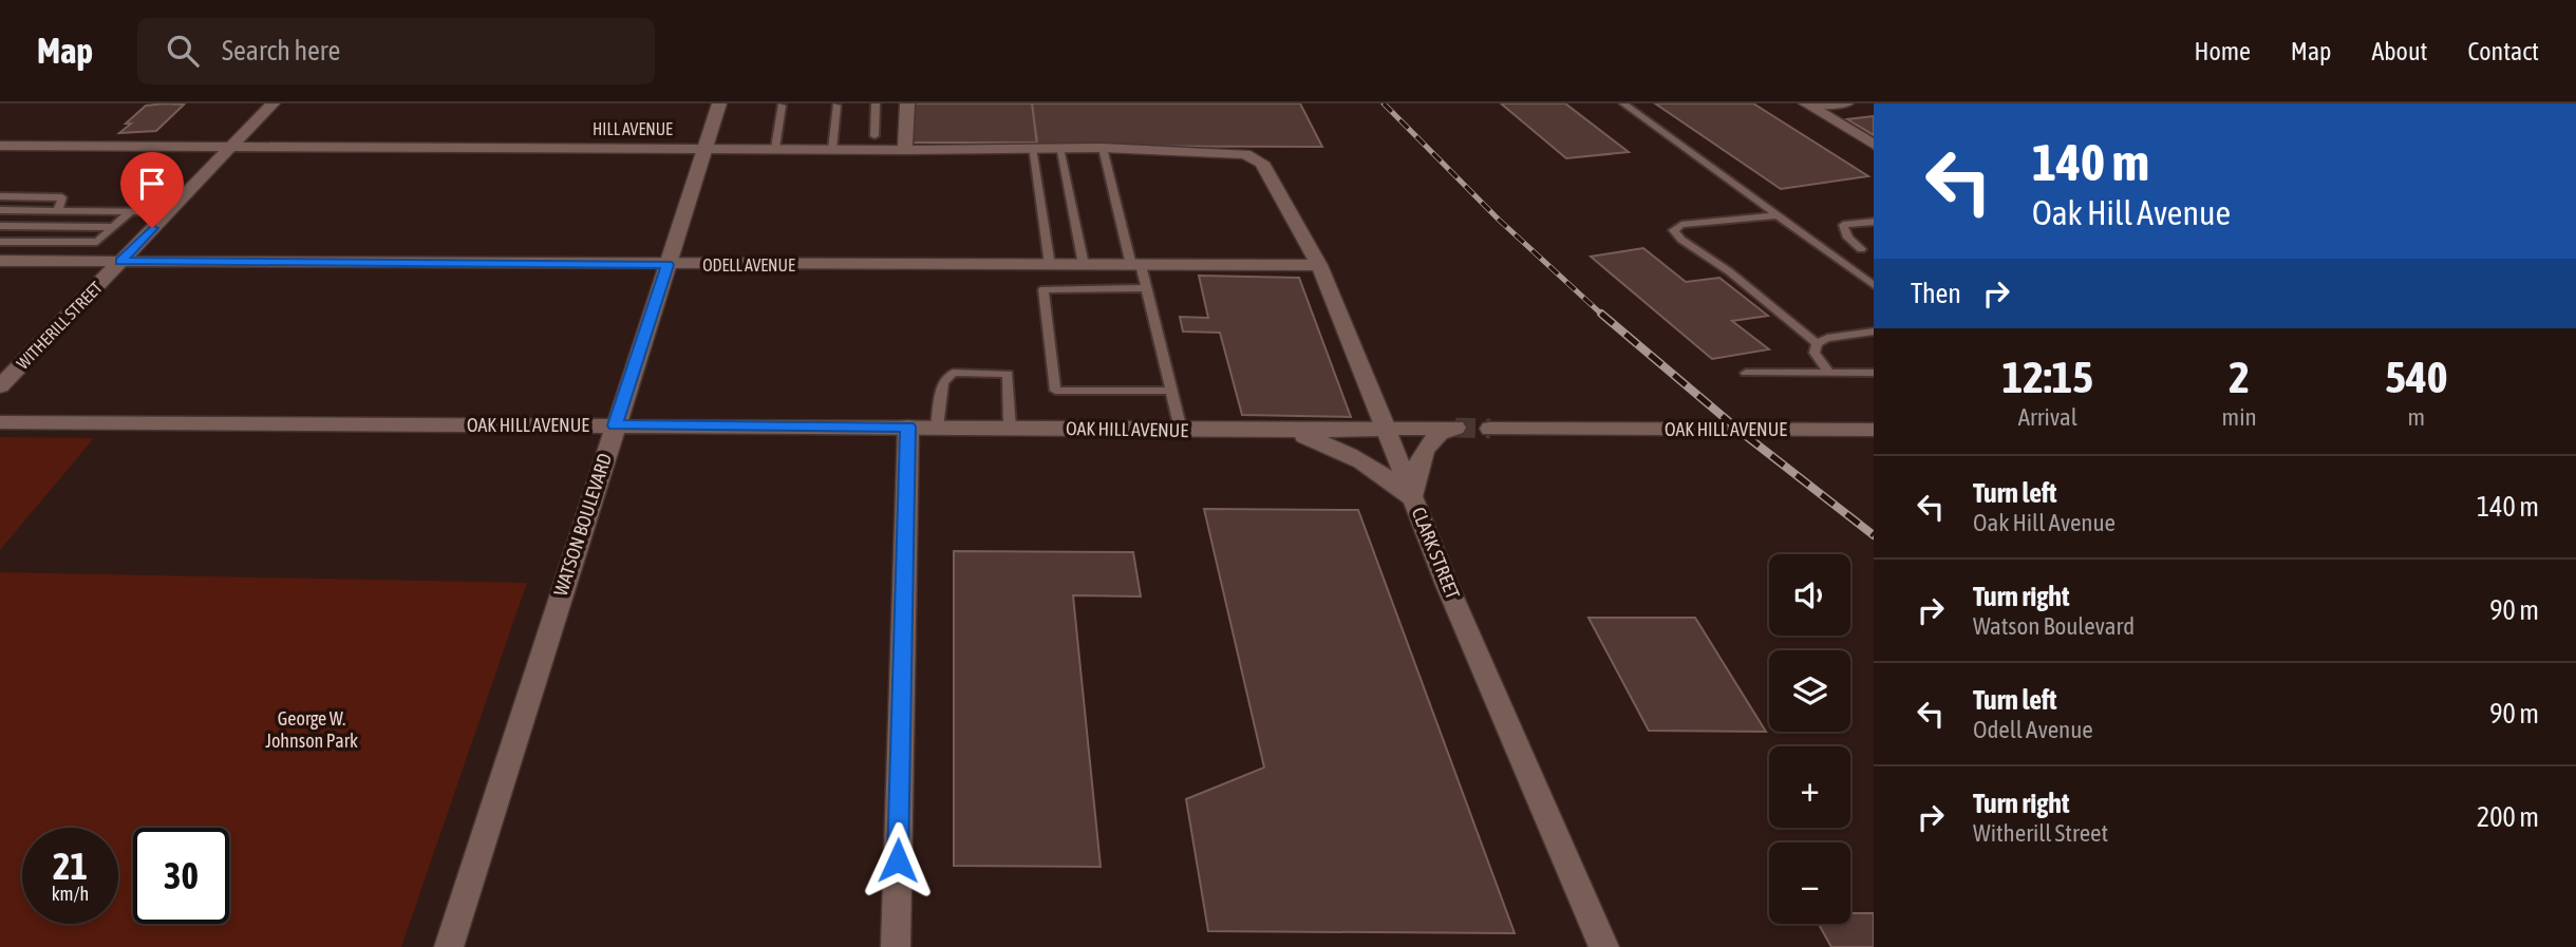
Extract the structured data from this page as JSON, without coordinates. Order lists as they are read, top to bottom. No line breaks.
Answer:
{"streets":{"street":["HILL AVENUE","ODELL AVENUE","WITHERILL STREET","OAK HILL AVENUE","WATSON BOULEVARD","CLARK STREET"]},"crossings":[["HILL AVENUE","WITHERILL STREET"],["HILL AVENUE","WATSON BOULEVARD"],["HILL AVENUE","CLARK STREET"],["ODELL AVENUE","WITHERILL STREET"],["ODELL AVENUE","WATSON BOULEVARD"],["ODELL AVENUE","CLARK STREET"],["OAK HILL AVENUE","WATSON BOULEVARD"],["OAK HILL AVENUE","CLARK STREET"]],"parks":["George W. Johnson Park"],"page":{"header":"Map","search":"Search here","nav":["Home","Map","About","Contact"],"turn":["140 m","Oak Hill Avenue"],"then":"Then","eta":["12:15","Arrival","2","min","540","m"],"list":[{"name":"Turn left","note":"Oak Hill Avenue","value":"140 m"},{"name":"Turn right","note":"Watson Boulevard","value":"90 m"},{"name":"Turn left","note":"Odell Avenue","value":"90 m"},{"name":"Turn right","note":"Witherill Street","value":"200 m"}],"map_buttons":["+","−"],"speed":"21 km/h","limit":"30"}}
